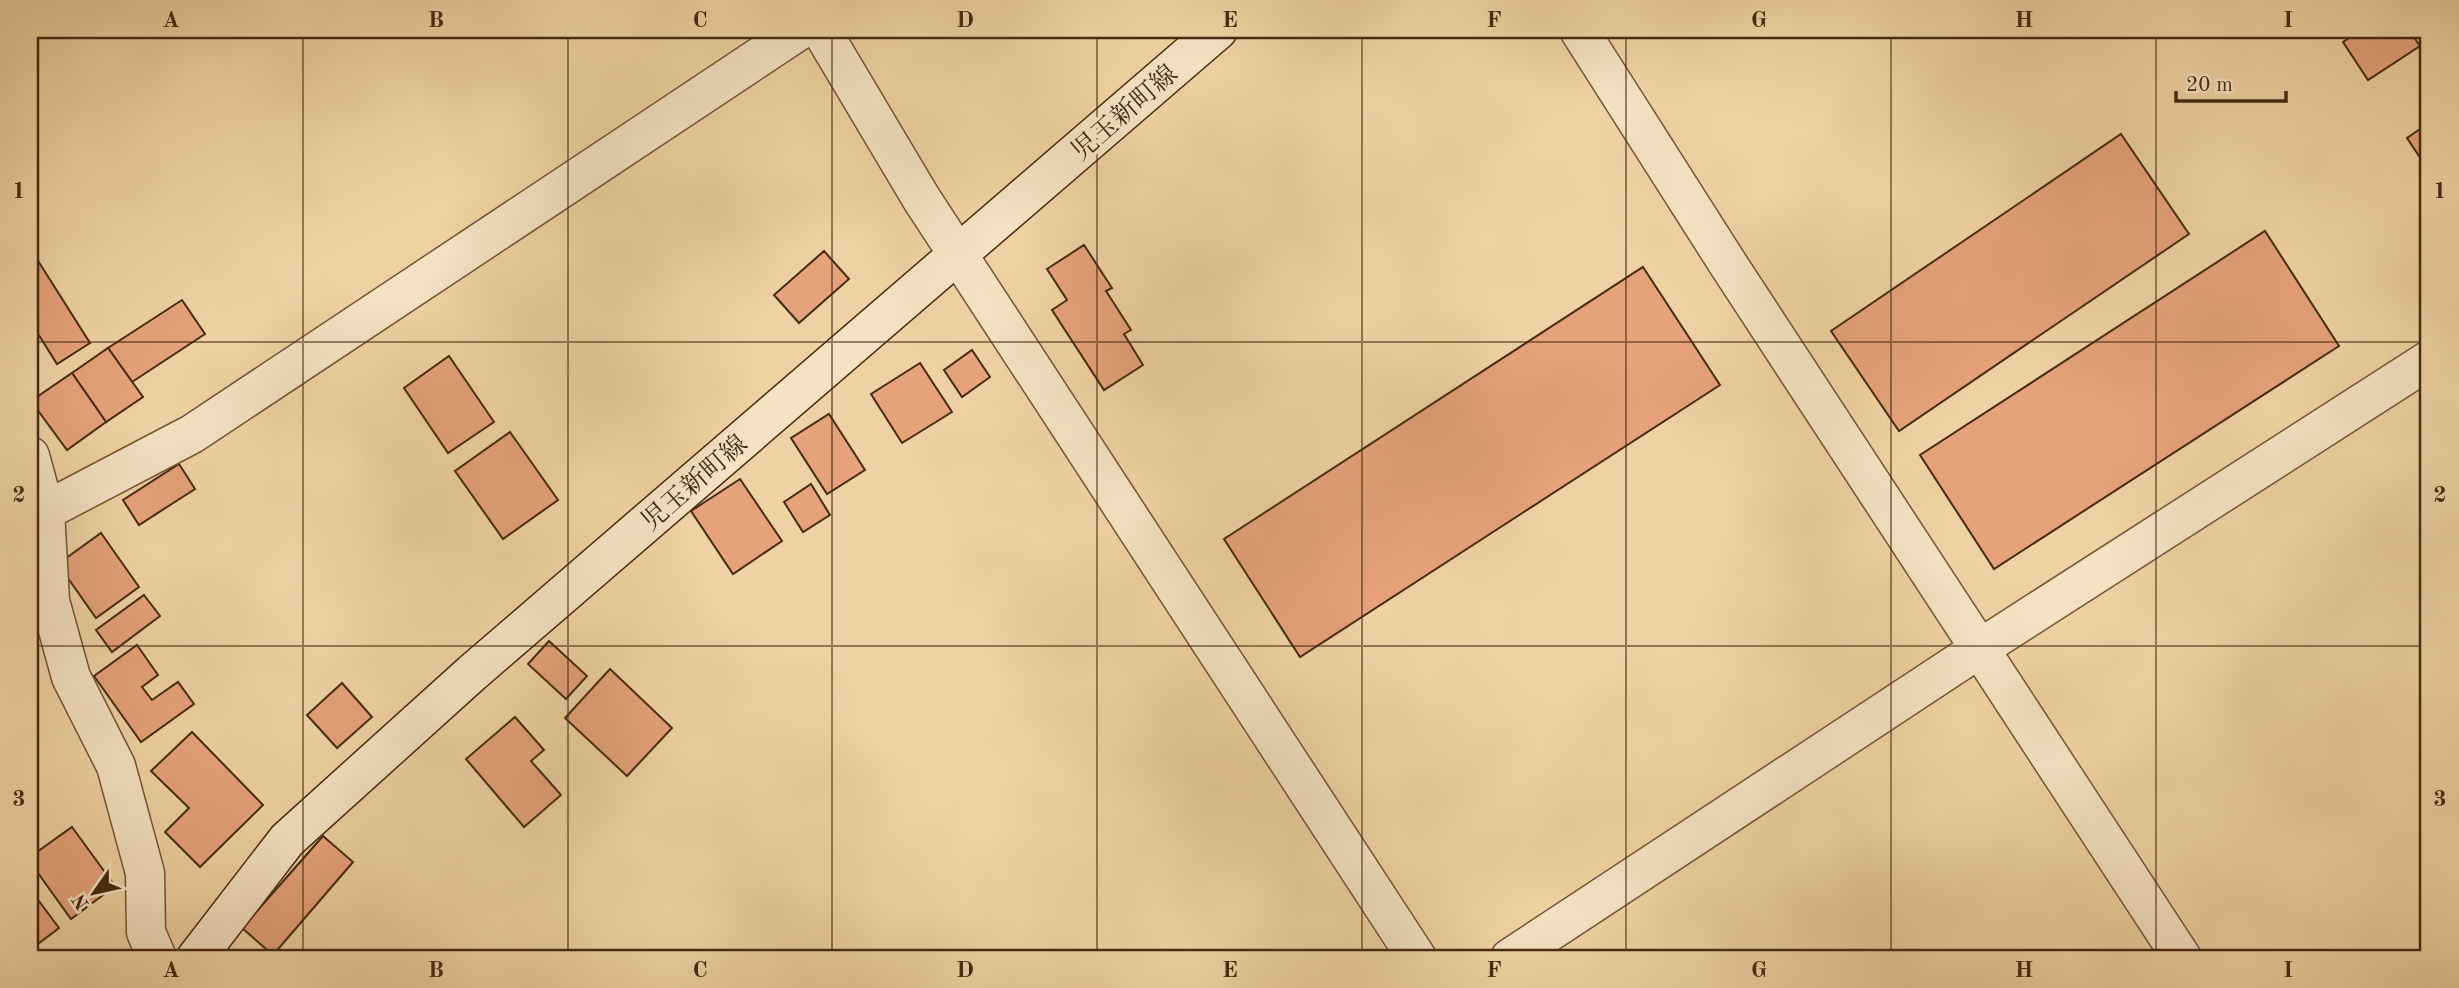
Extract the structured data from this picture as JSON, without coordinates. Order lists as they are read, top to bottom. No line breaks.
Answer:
{"streets":{"street":["児玉新町線"]},"scale_bar":"20 m","north":"bottom left","grid":{"columns":["A","B","C","D","E","F","G","H","I"],"rows":["1","2","3"]}}
